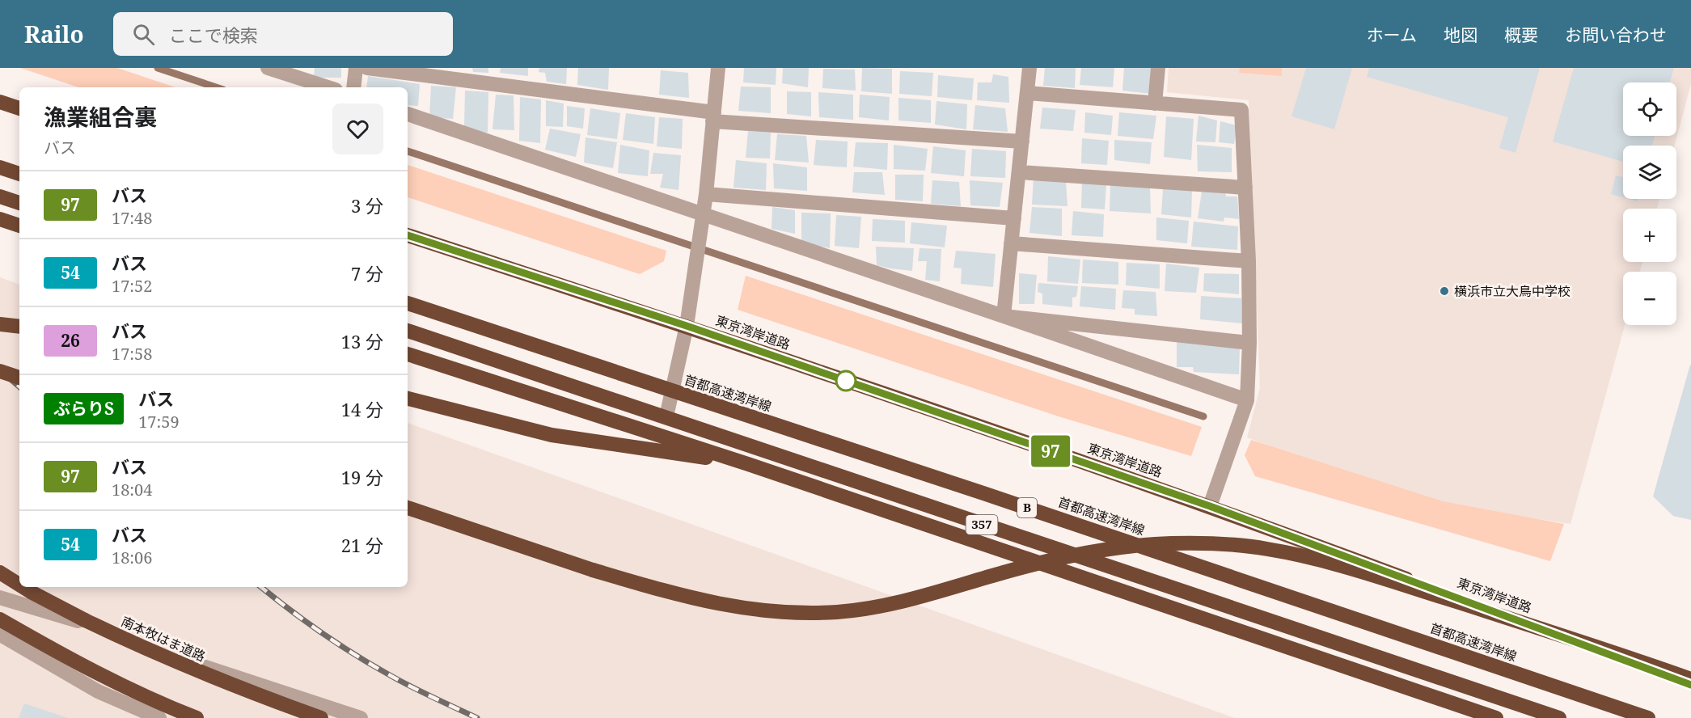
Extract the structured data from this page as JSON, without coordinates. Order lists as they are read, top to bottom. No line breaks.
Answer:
{"streets":{"highway":["東京湾岸道路","首都高速湾岸線","B","357","南本牧はま道路"]},"places":["横浜市立大鳥中学校"],"lines":["bus line 97"],"page":{"header":"Railo","search":"ここで検索","nav":["ホーム","地図","概要","お問い合わせ"],"on_map":"97","map_buttons":["+","−"],"heading":["漁業組合裏","バス"],"list":[{"mark":"97","name":"バス","note":"17:48","value":"3 分"},{"mark":"54","name":"バス","note":"17:52","value":"7 分"},{"mark":"26","name":"バス","note":"17:58","value":"13 分"},{"mark":"ぶらりS","name":"バス","note":"17:59","value":"14 分"},{"mark":"97","name":"バス","note":"18:04","value":"19 分"},{"mark":"54","name":"バス","note":"18:06","value":"21 分"}]}}
